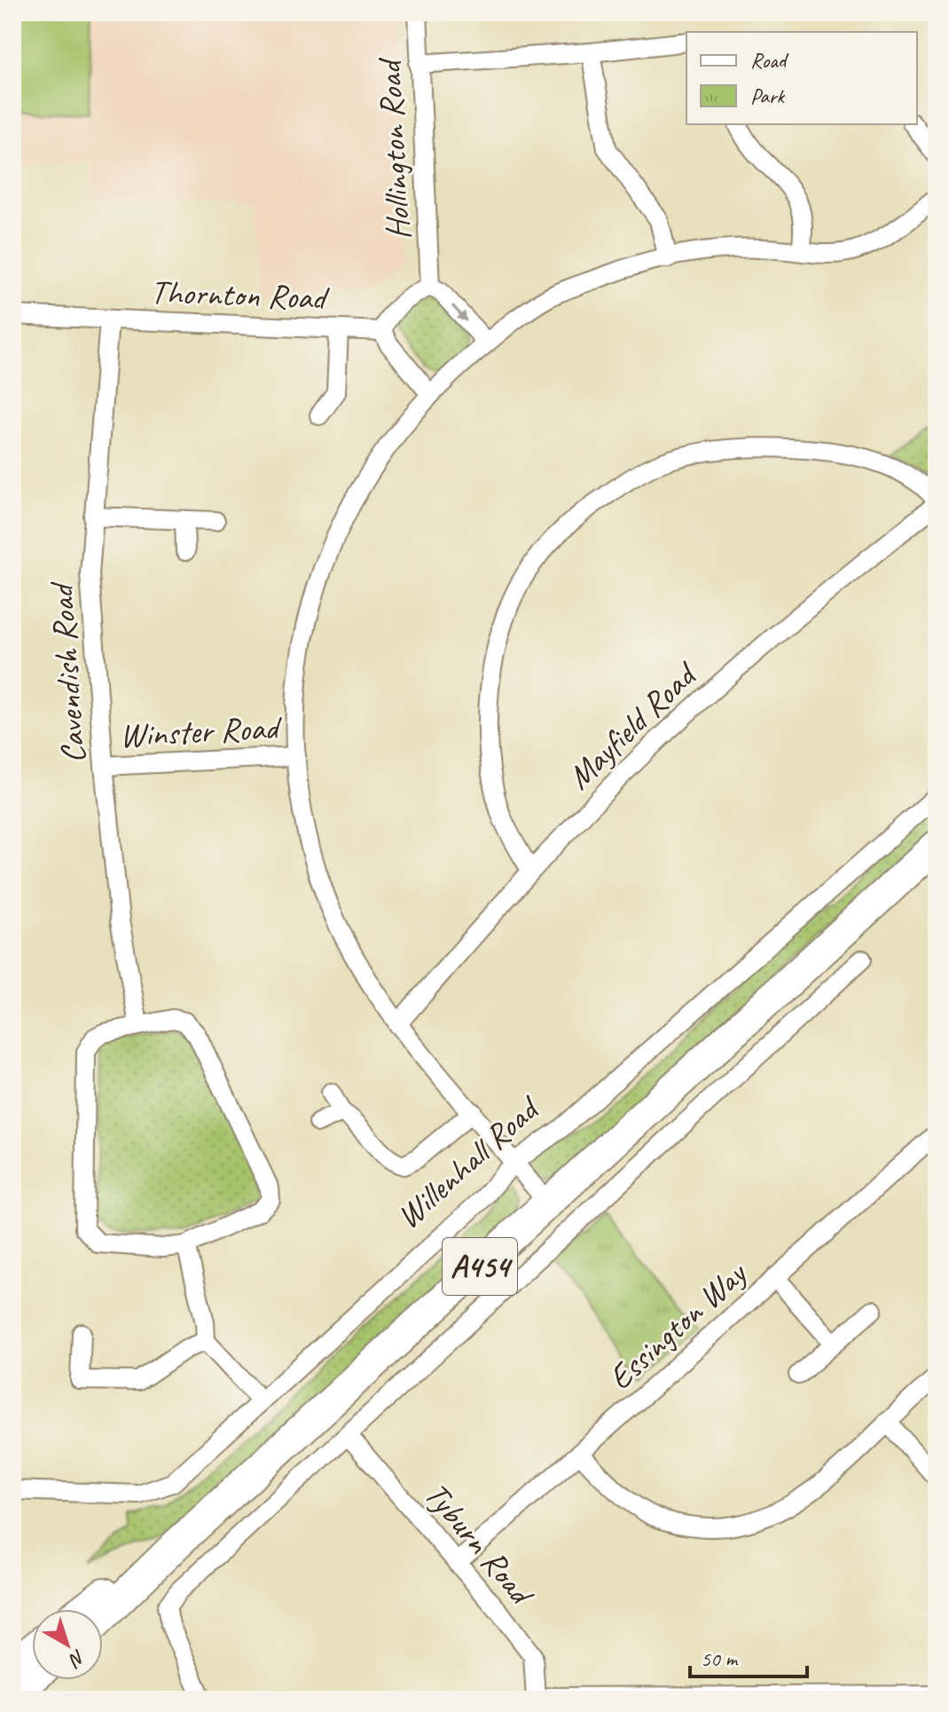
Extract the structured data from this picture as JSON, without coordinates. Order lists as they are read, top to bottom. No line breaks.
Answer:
{"streets":{"highway":["A454"],"street":["Hollington Road","Thornton Road","Cavendish Road","Mayfield Road","Winster Road","Willenhall Road","Essington Way","Tyburn Road"]},"crossings":[["Hollington Road","Thornton Road"],["Thornton Road","Cavendish Road"],["Cavendish Road","Winster Road"],["Essington Way","Tyburn Road"]],"legend":["Road","Park"],"scale_bar":"50 m","north":"bottom right"}
